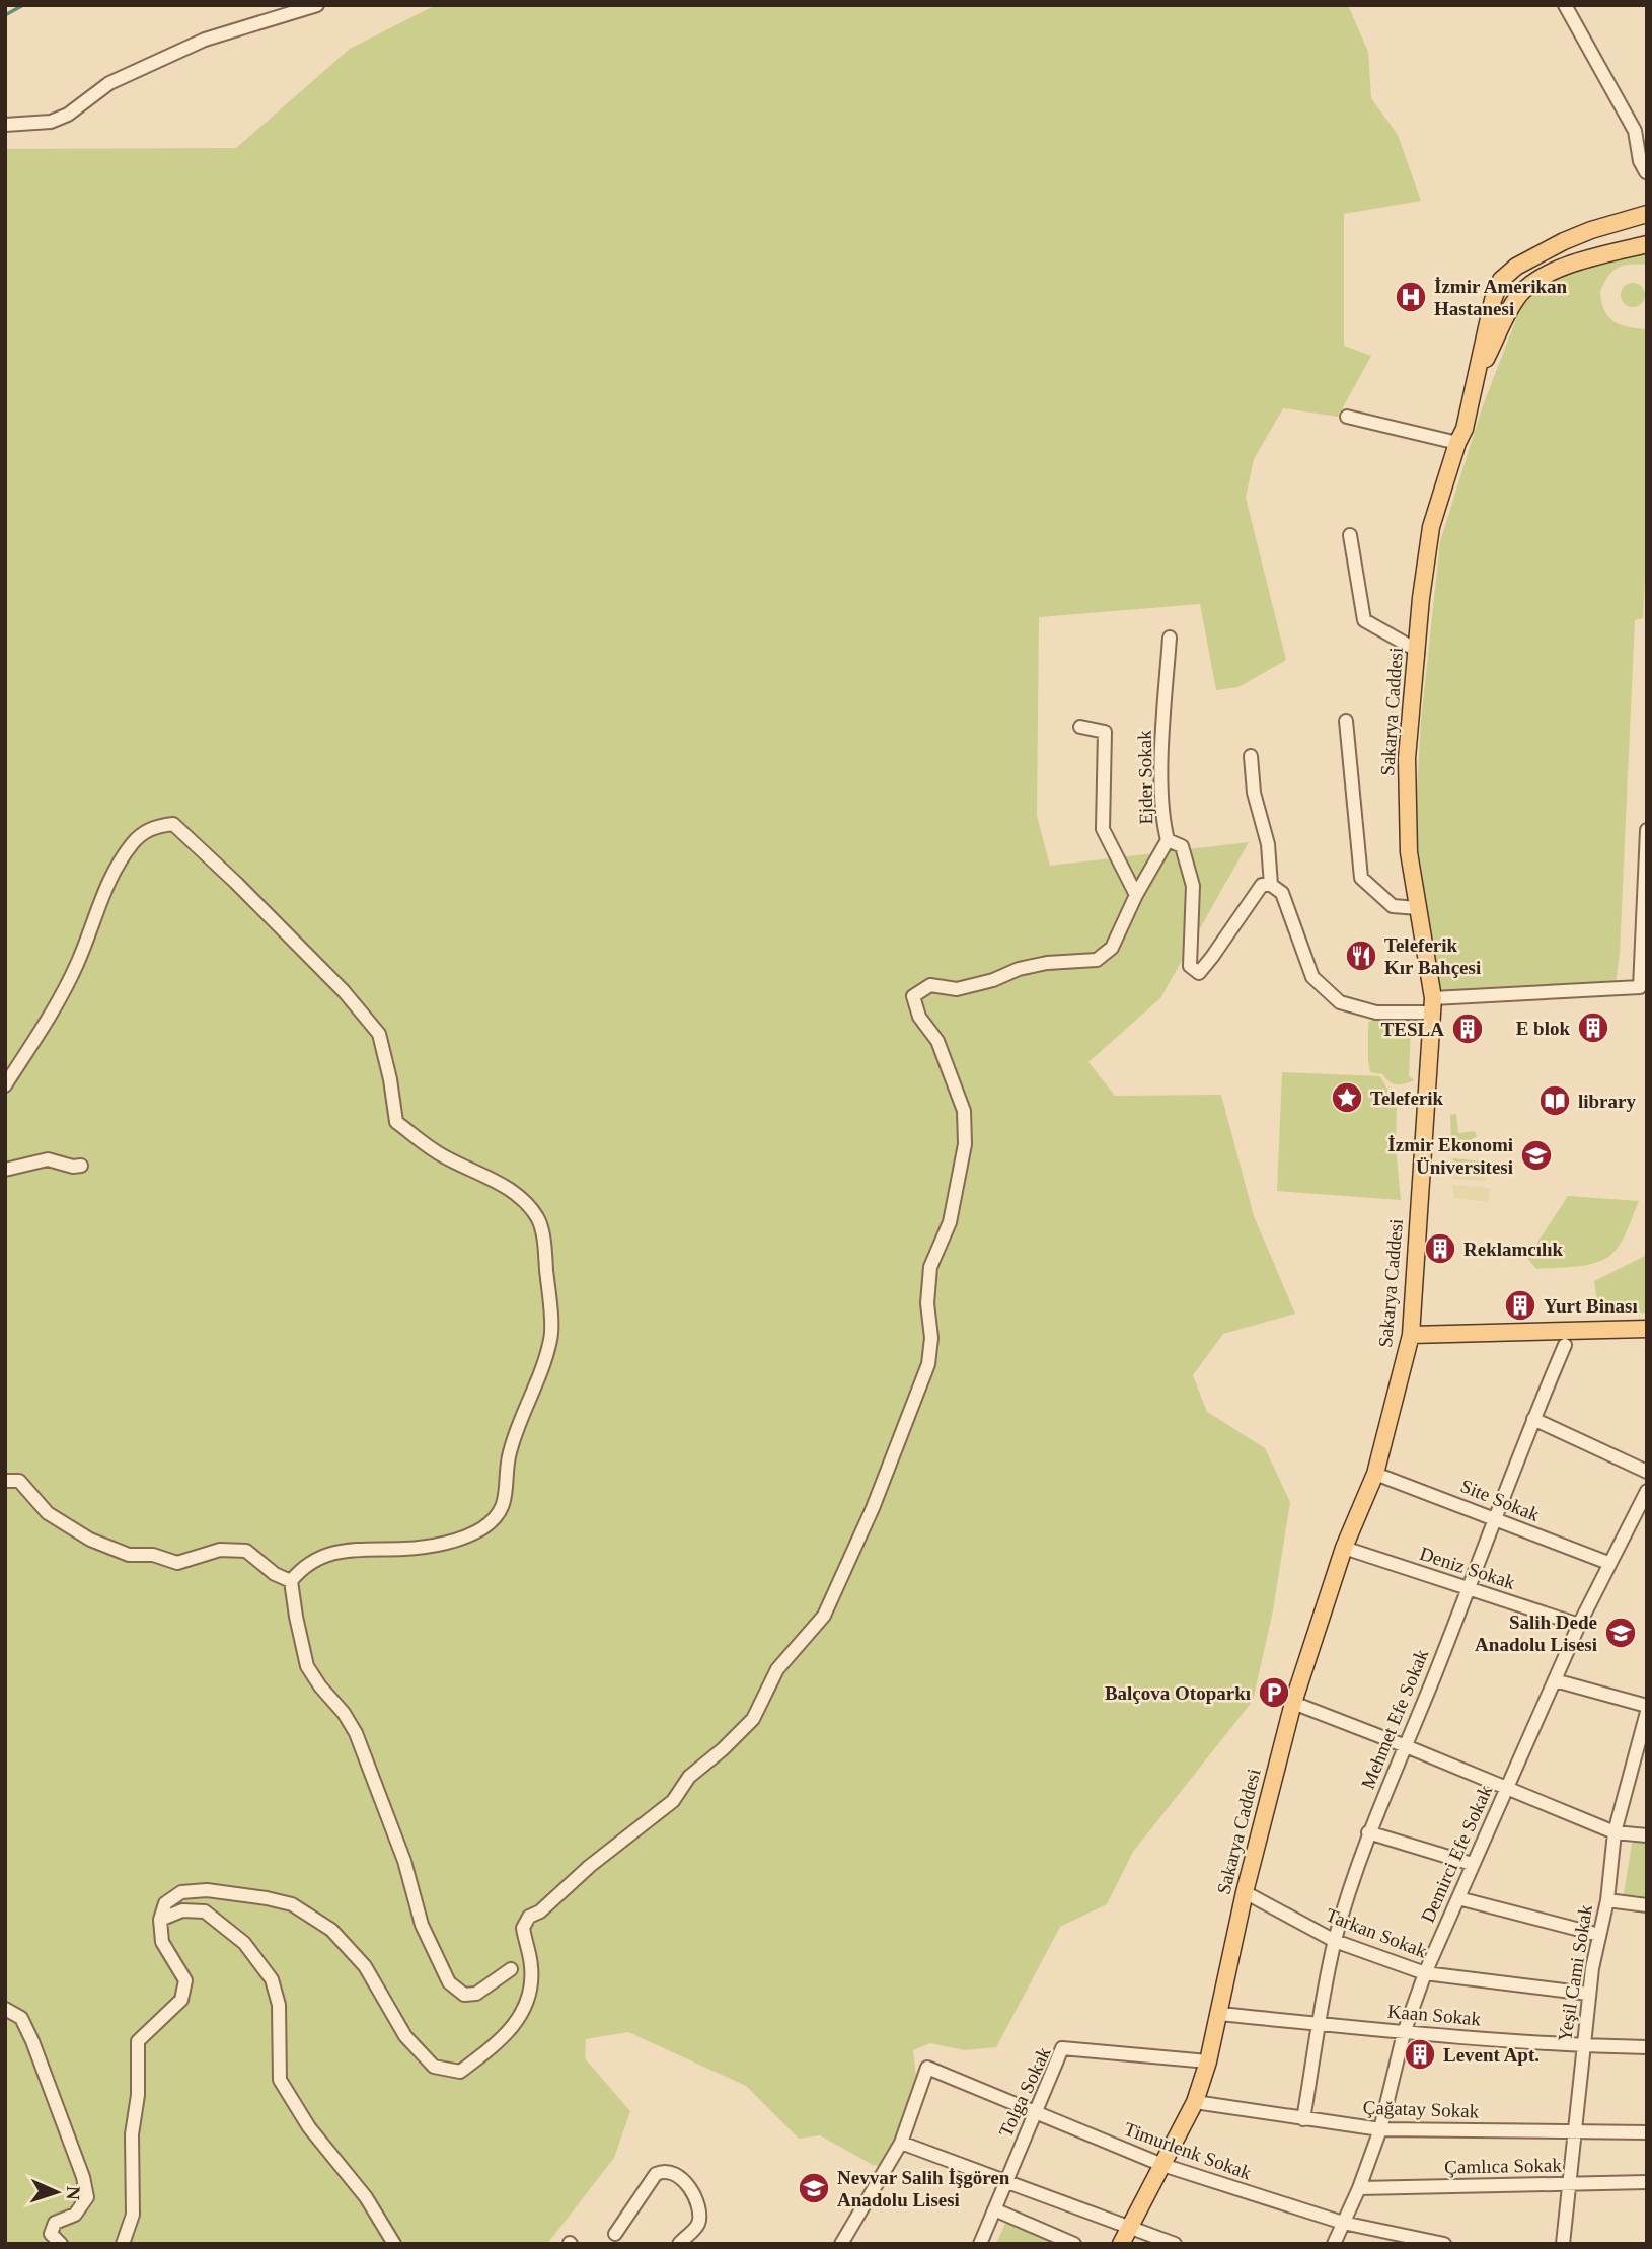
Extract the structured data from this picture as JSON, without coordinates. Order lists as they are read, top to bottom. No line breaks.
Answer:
{"streets":{"main road":["Sakarya Caddesi"],"street":["Ejder Sokak","Site Sokak","Deniz Sokak","Mehmet Efe Sokak","Demirci Efe Sokak","Tarkan Sokak","Yeşil Cami Sokak","Kaan Sokak","Tolga Sokak","Çağatay Sokak","Timurlenk Sokak","Çamlıca Sokak"]},"crossings":[["Sakarya Caddesi","Site Sokak"],["Sakarya Caddesi","Deniz Sokak"],["Sakarya Caddesi","Tarkan Sokak"],["Sakarya Caddesi","Kaan Sokak"],["Sakarya Caddesi","Tolga Sokak"],["Sakarya Caddesi","Çağatay Sokak"],["Sakarya Caddesi","Timurlenk Sokak"],["Site Sokak","Mehmet Efe Sokak"],["Site Sokak","Demirci Efe Sokak"],["Deniz Sokak","Mehmet Efe Sokak"],["Deniz Sokak","Demirci Efe Sokak"],["Mehmet Efe Sokak","Tarkan Sokak"],["Mehmet Efe Sokak","Kaan Sokak"],["Mehmet Efe Sokak","Çağatay Sokak"],["Demirci Efe Sokak","Tarkan Sokak"],["Demirci Efe Sokak","Kaan Sokak"],["Demirci Efe Sokak","Çağatay Sokak"],["Demirci Efe Sokak","Timurlenk Sokak"],["Demirci Efe Sokak","Çamlıca Sokak"],["Tarkan Sokak","Yeşil Cami Sokak"],["Yeşil Cami Sokak","Kaan Sokak"],["Yeşil Cami Sokak","Çağatay Sokak"],["Yeşil Cami Sokak","Çamlıca Sokak"],["Tolga Sokak","Timurlenk Sokak"]],"places":{"hospital":["İzmir Amerikan Hastanesi"],"restaurant":["Teleferik Kır Bahçesi"],"building":["E blok","TESLA","Reklamcılık","Yurt Binası","Levent Apt."],"place":["Teleferik"],"library":["library"],"school or university":["İzmir Ekonomi Üniversitesi","Salih Dede Anadolu Lisesi","Nevvar Salih İşgören Anadolu Lisesi"],"parking":["Balçova Otoparkı"]},"north":"right"}
